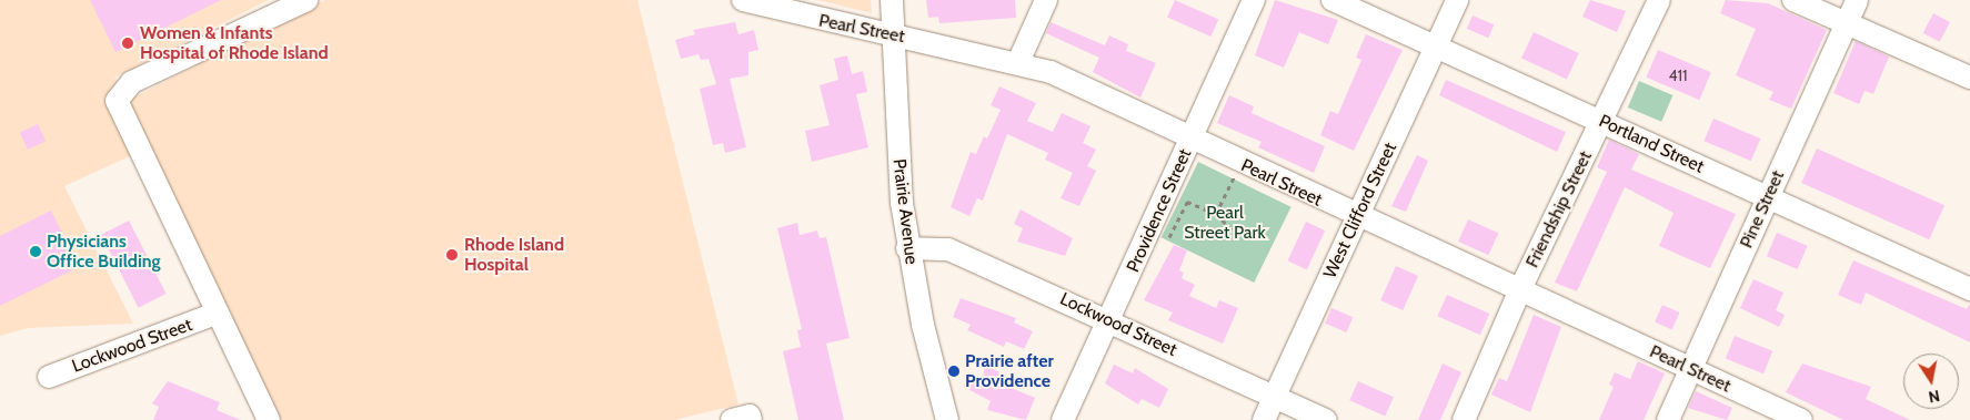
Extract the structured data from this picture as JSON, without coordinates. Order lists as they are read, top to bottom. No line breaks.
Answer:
{"streets":{"street":["Pearl Street","Portland Street","Friendship Street","Pine Street","Providence Street","West Clifford Street","Prairie Avenue","Lockwood Street"]},"crossings":[["Pearl Street","Friendship Street"],["Pearl Street","Pine Street"],["Pearl Street","Providence Street"],["Pearl Street","West Clifford Street"],["Pearl Street","Prairie Avenue"],["Portland Street","Friendship Street"],["Portland Street","Pine Street"],["Portland Street","West Clifford Street"],["Providence Street","Lockwood Street"],["West Clifford Street","Lockwood Street"],["Prairie Avenue","Lockwood Street"]],"parks":["Pearl Street Park"],"places":["Women & Infants Hospital of Rhode Island","Physicians Office Building","Rhode Island Hospital","Prairie after Providence"],"house_numbers":["411"],"north":"bottom"}
